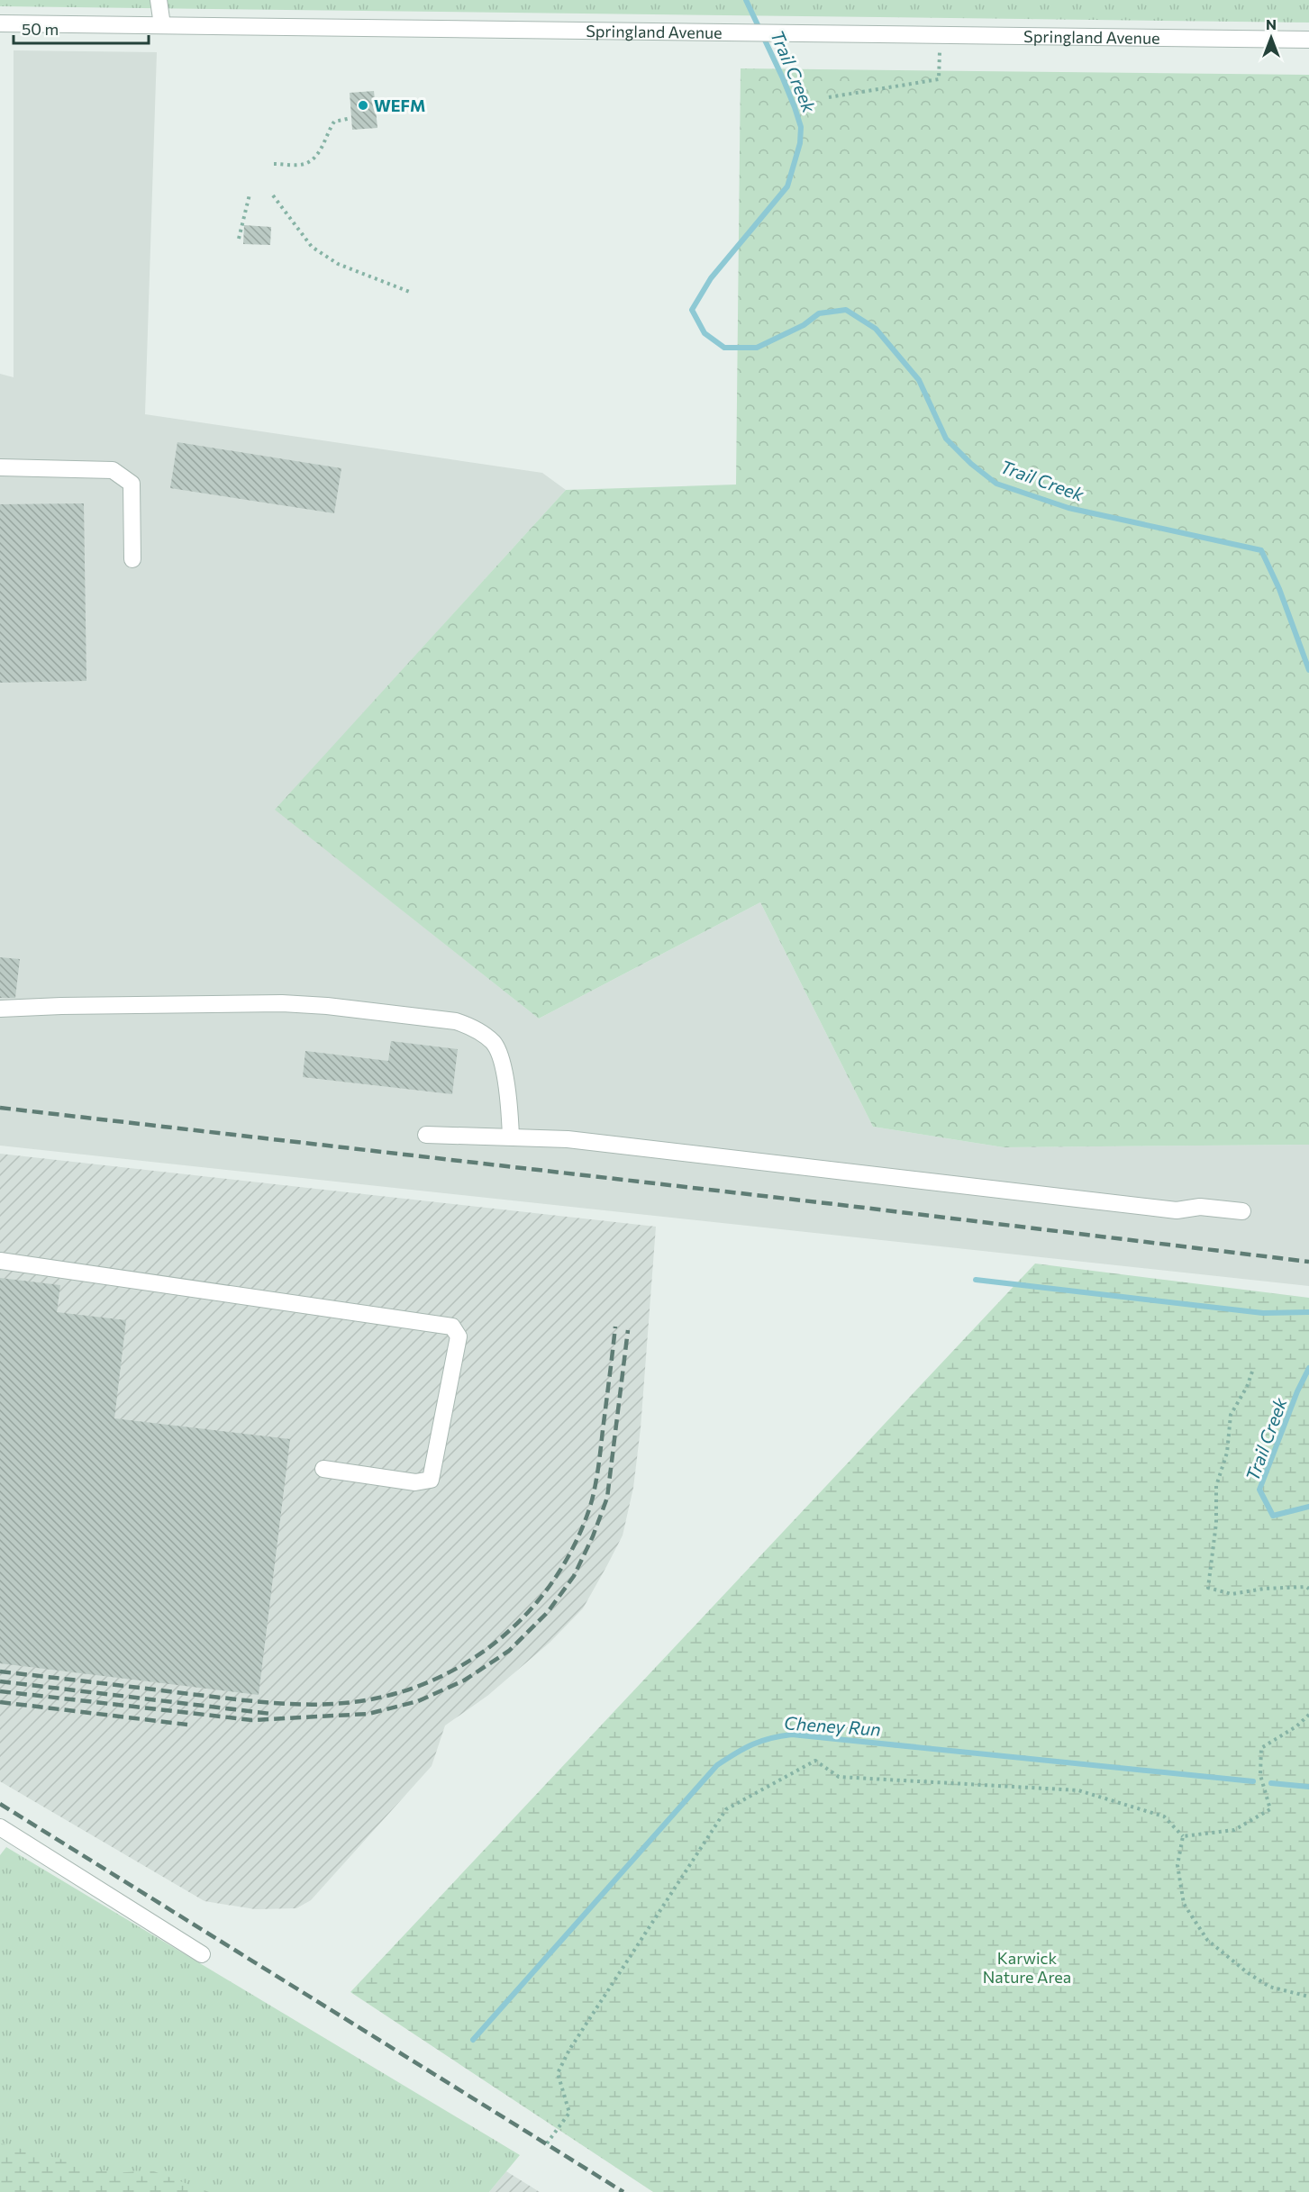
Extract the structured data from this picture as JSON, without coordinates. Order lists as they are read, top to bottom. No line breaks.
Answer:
{"streets":{"street":["Springland Avenue"]},"water":["Trail Creek","Cheney Run"],"parks":["Karwick Nature Area"],"places":["WEFM"],"scale_bar":"50 m","north":"top"}
